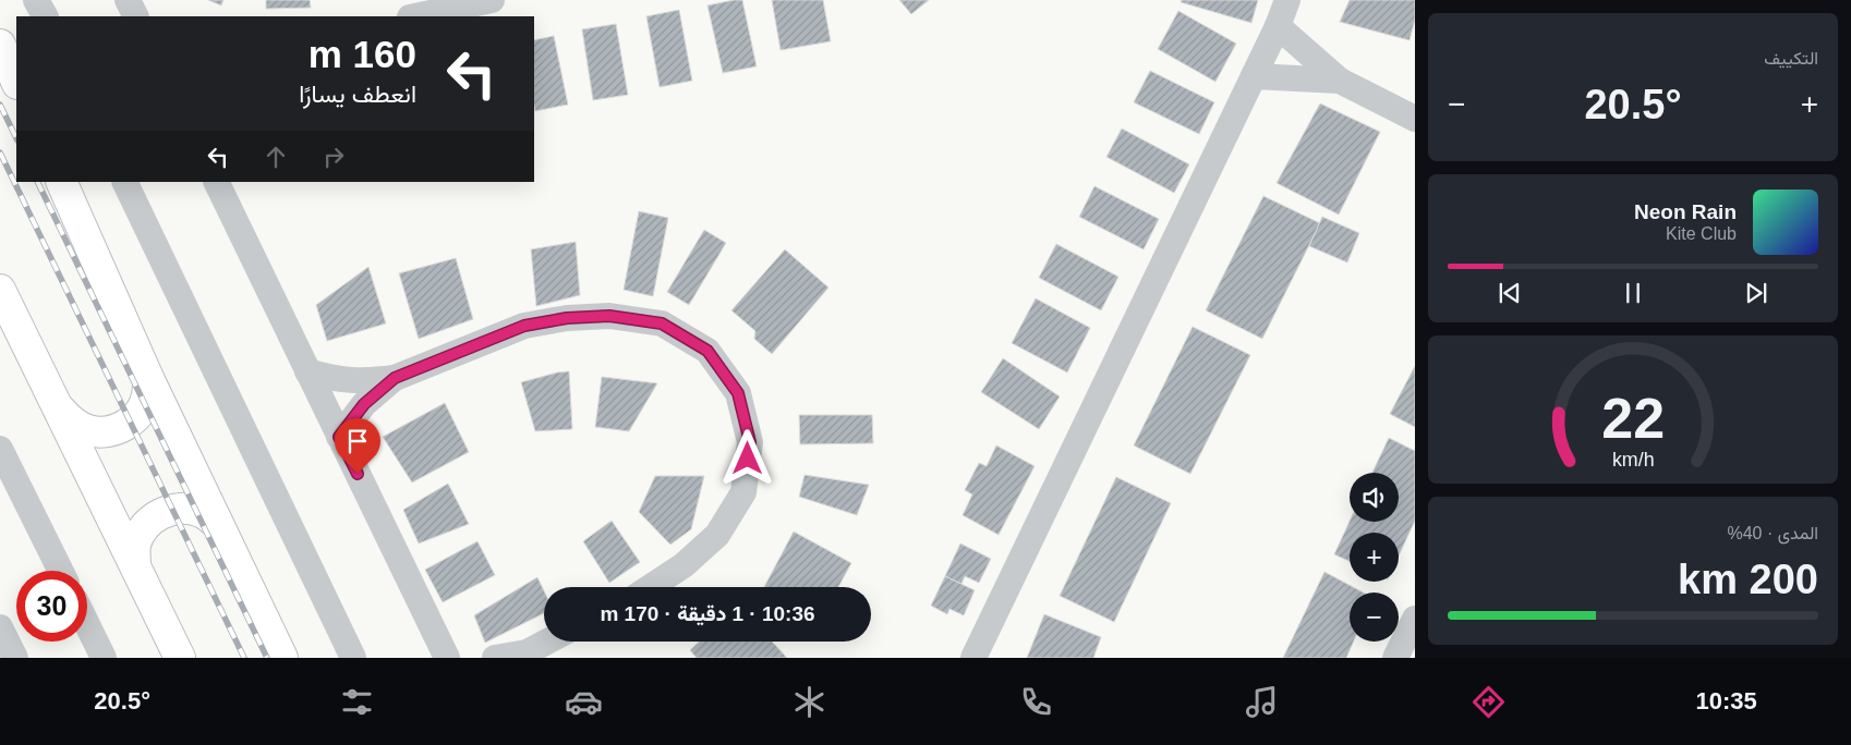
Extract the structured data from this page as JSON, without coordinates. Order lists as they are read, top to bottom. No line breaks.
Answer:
{"page":{"tile":["التكييف",["المدى · 40%","200 km"]],"turn":["160 m","انعطف يسارًا"],"heat":["−","20.5°","+"],"song":["Neon Rain","Kite Club"],"map_buttons":["+","−"],"limit":"30","trip":"10:36 · 1 دقيقة · 170 m","tabs":["10:35","20.5°"],"gauge":["22","km/h"]}}
